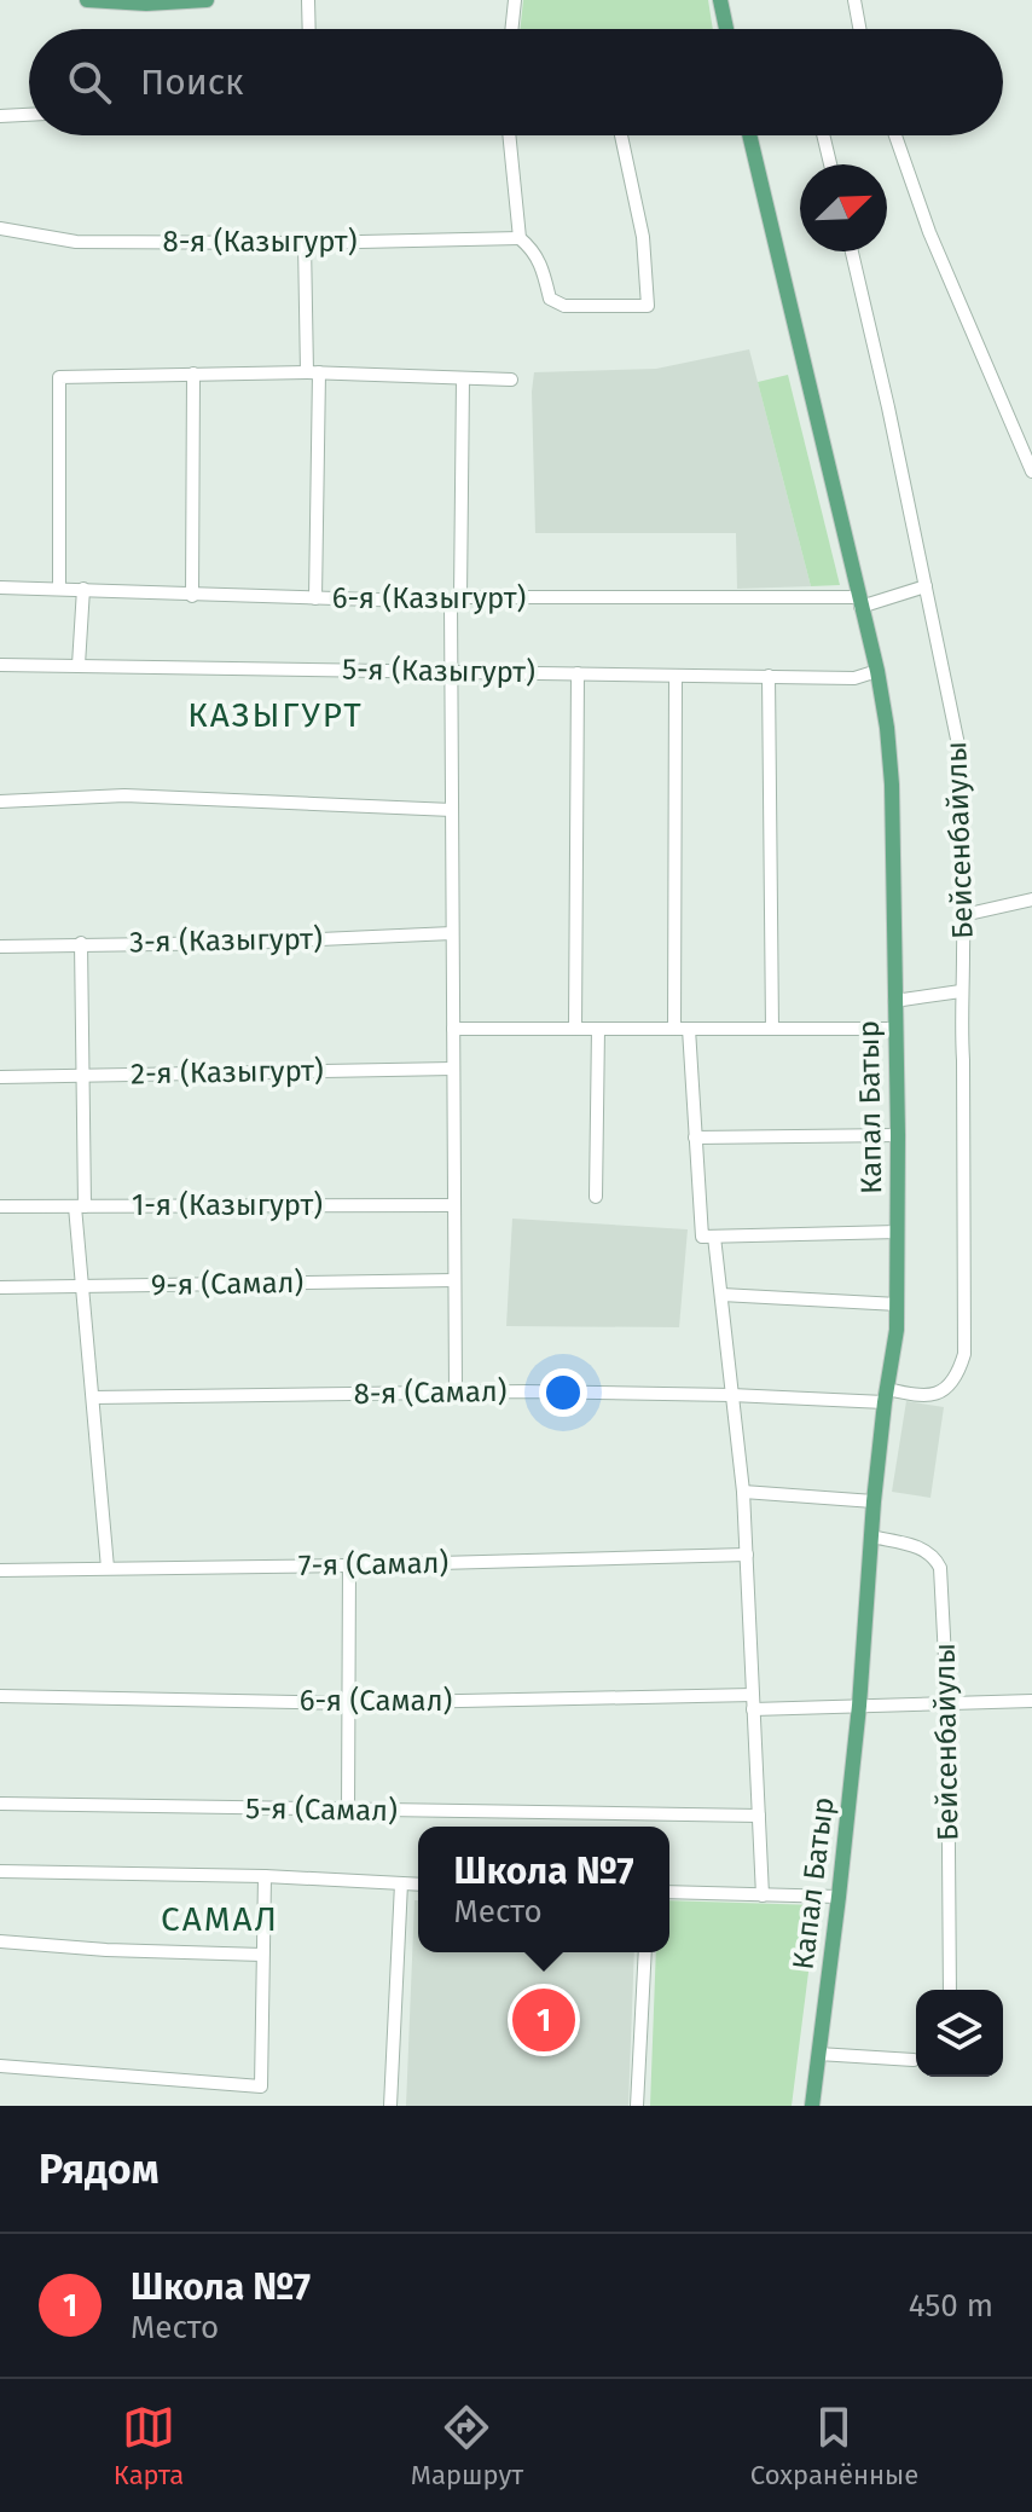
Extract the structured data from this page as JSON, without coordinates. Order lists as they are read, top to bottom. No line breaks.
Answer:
{"streets":{"main road":["Капал Батыр"],"street":["8-я (Казыгурт)","6-я (Казыгурт)","5-я (Казыгурт)","Бейсенбайулы","3-я (Казыгурт)","2-я (Казыгурт)","1-я (Казыгурт)","9-я (Самал)","8-я (Самал)","7-я (Самал)","6-я (Самал)","5-я (Самал)"]},"crossings":[["6-я (Казыгурт)","Бейсенбайулы"],["6-я (Казыгурт)","Капал Батыр"],["5-я (Казыгурт)","Капал Батыр"],["Бейсенбайулы","Капал Батыр"],["Бейсенбайулы","8-я (Самал)"],["Капал Батыр","8-я (Самал)"]],"districts":["КАЗЫГУРТ","САМАЛ"],"north":"top right","page":{"search":"Поиск","popup":["Школа №7","Место"],"pins":"1","heading":"Рядом","list":[{"mark":"1","name":"Школа №7","note":"Место","value":"450 m"}],"nav":["Карта","Маршрут","Сохранённые"]}}
